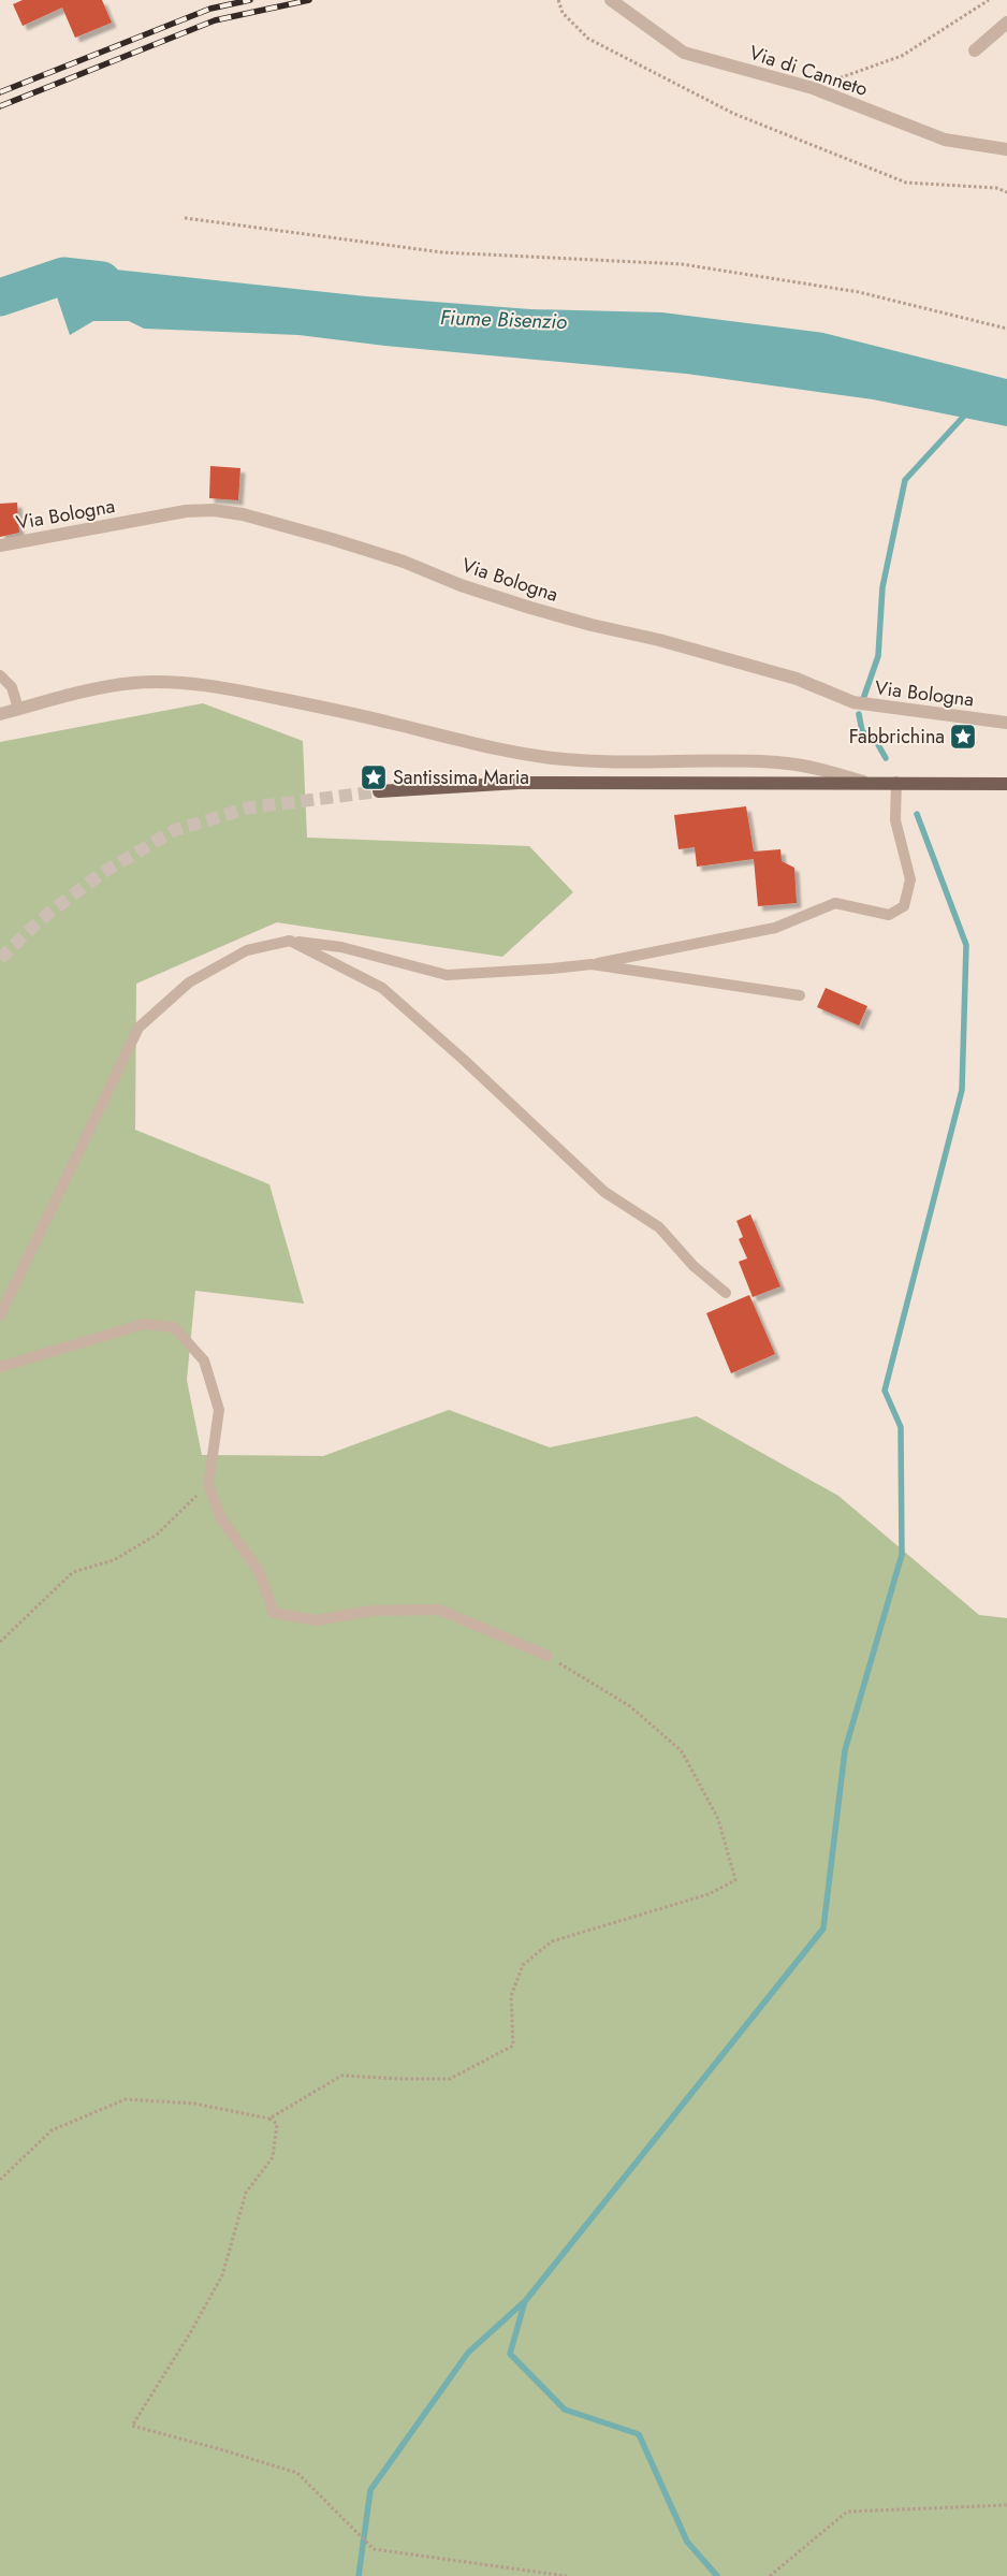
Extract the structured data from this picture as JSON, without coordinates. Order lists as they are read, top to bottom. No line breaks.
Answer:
{"streets":{"street":["Via di Canneto","Via Bologna"]},"water":["Fiume Bisenzio"],"places":{"place":["Fabbrichina","Santissima Maria"]}}
